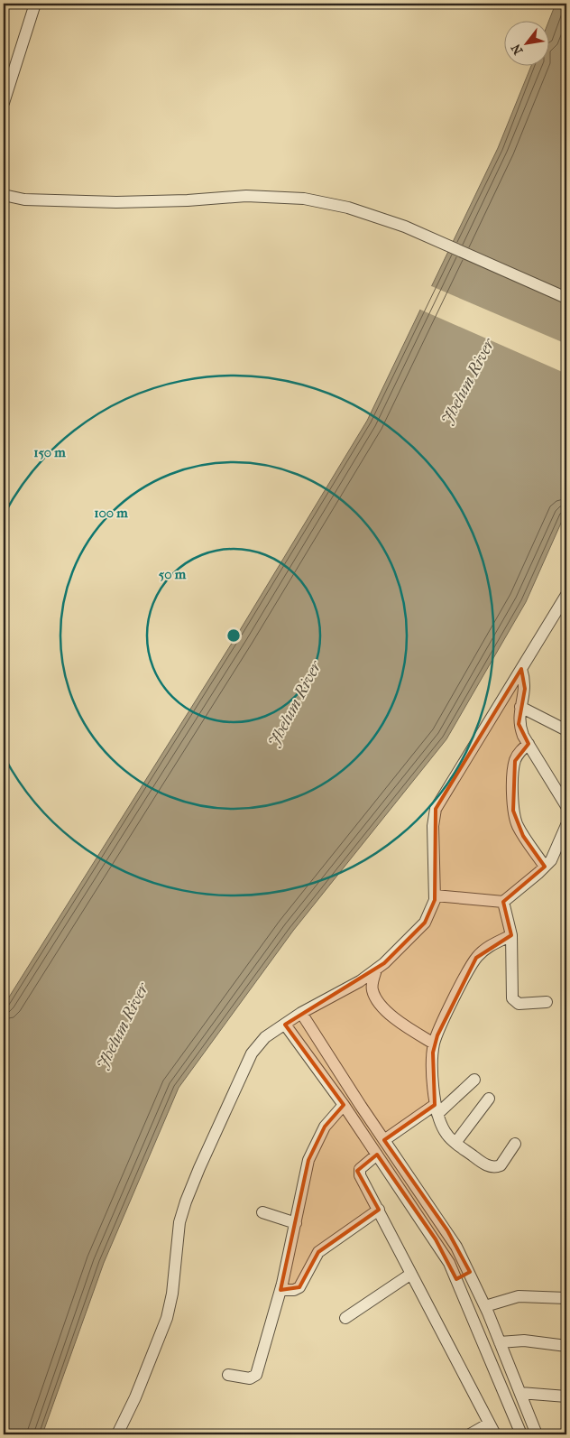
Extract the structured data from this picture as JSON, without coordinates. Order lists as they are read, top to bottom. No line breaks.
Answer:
{"water":["Jhelum River"],"north":"bottom left","rings":["150 m","100 m","50 m"]}
